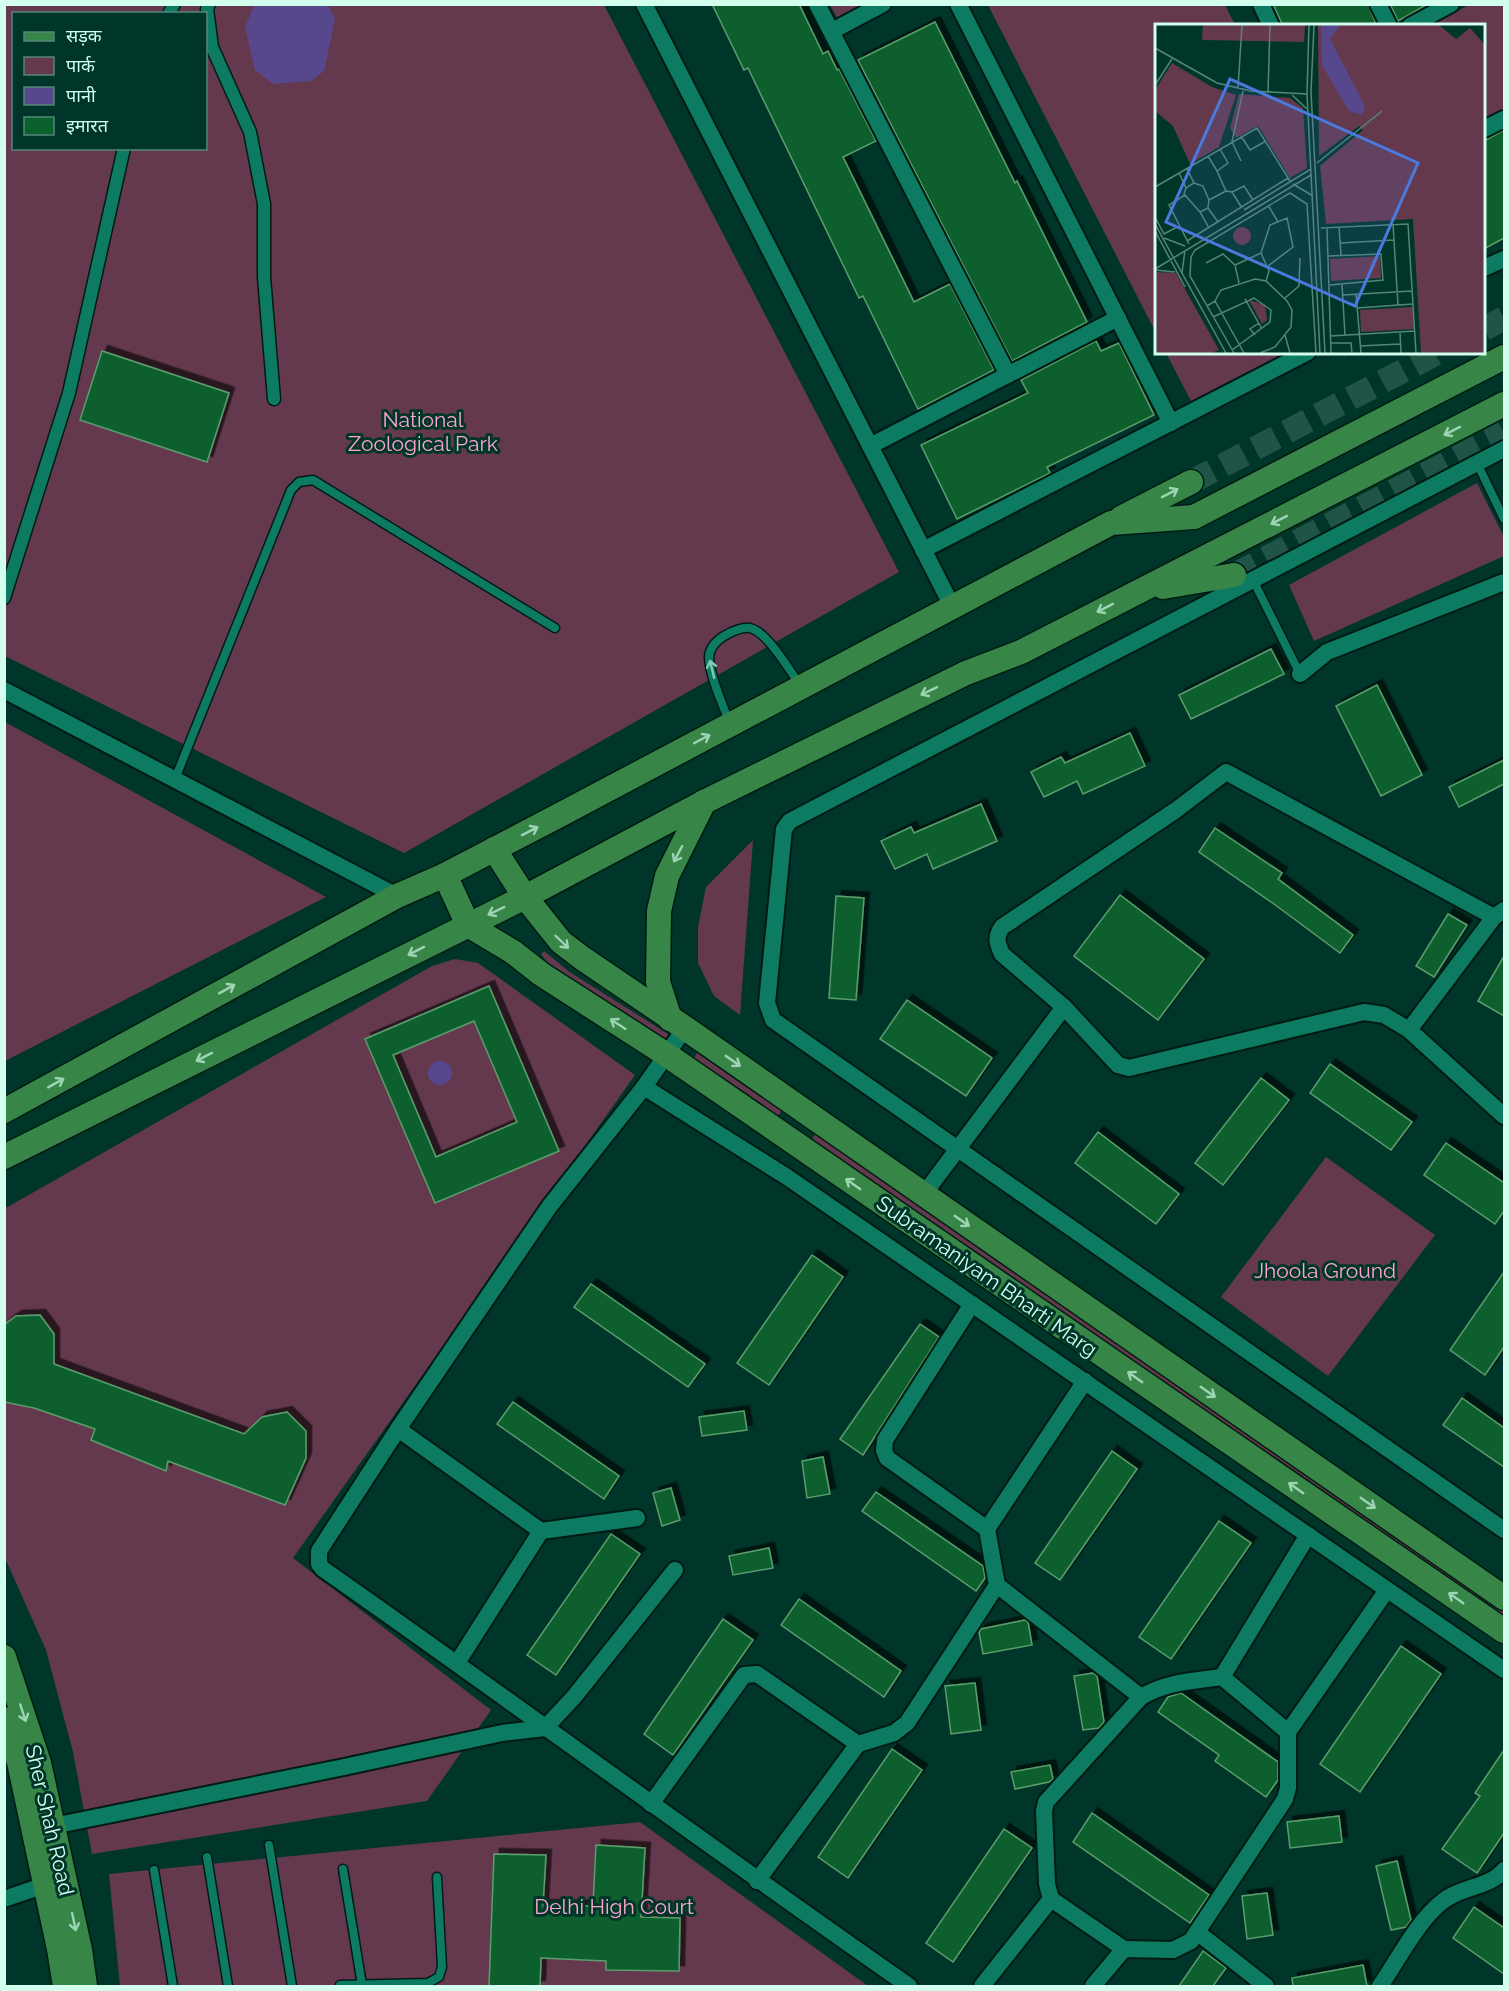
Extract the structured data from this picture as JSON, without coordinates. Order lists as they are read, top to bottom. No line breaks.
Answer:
{"streets":{"main road":["Subramaniyam Bharti Marg","Sher Shah Road"]},"parks":["National Zoological Park","Jhoola Ground","Delhi High Court"],"legend":["सड़क","पार्क","पानी","इमारत"]}
